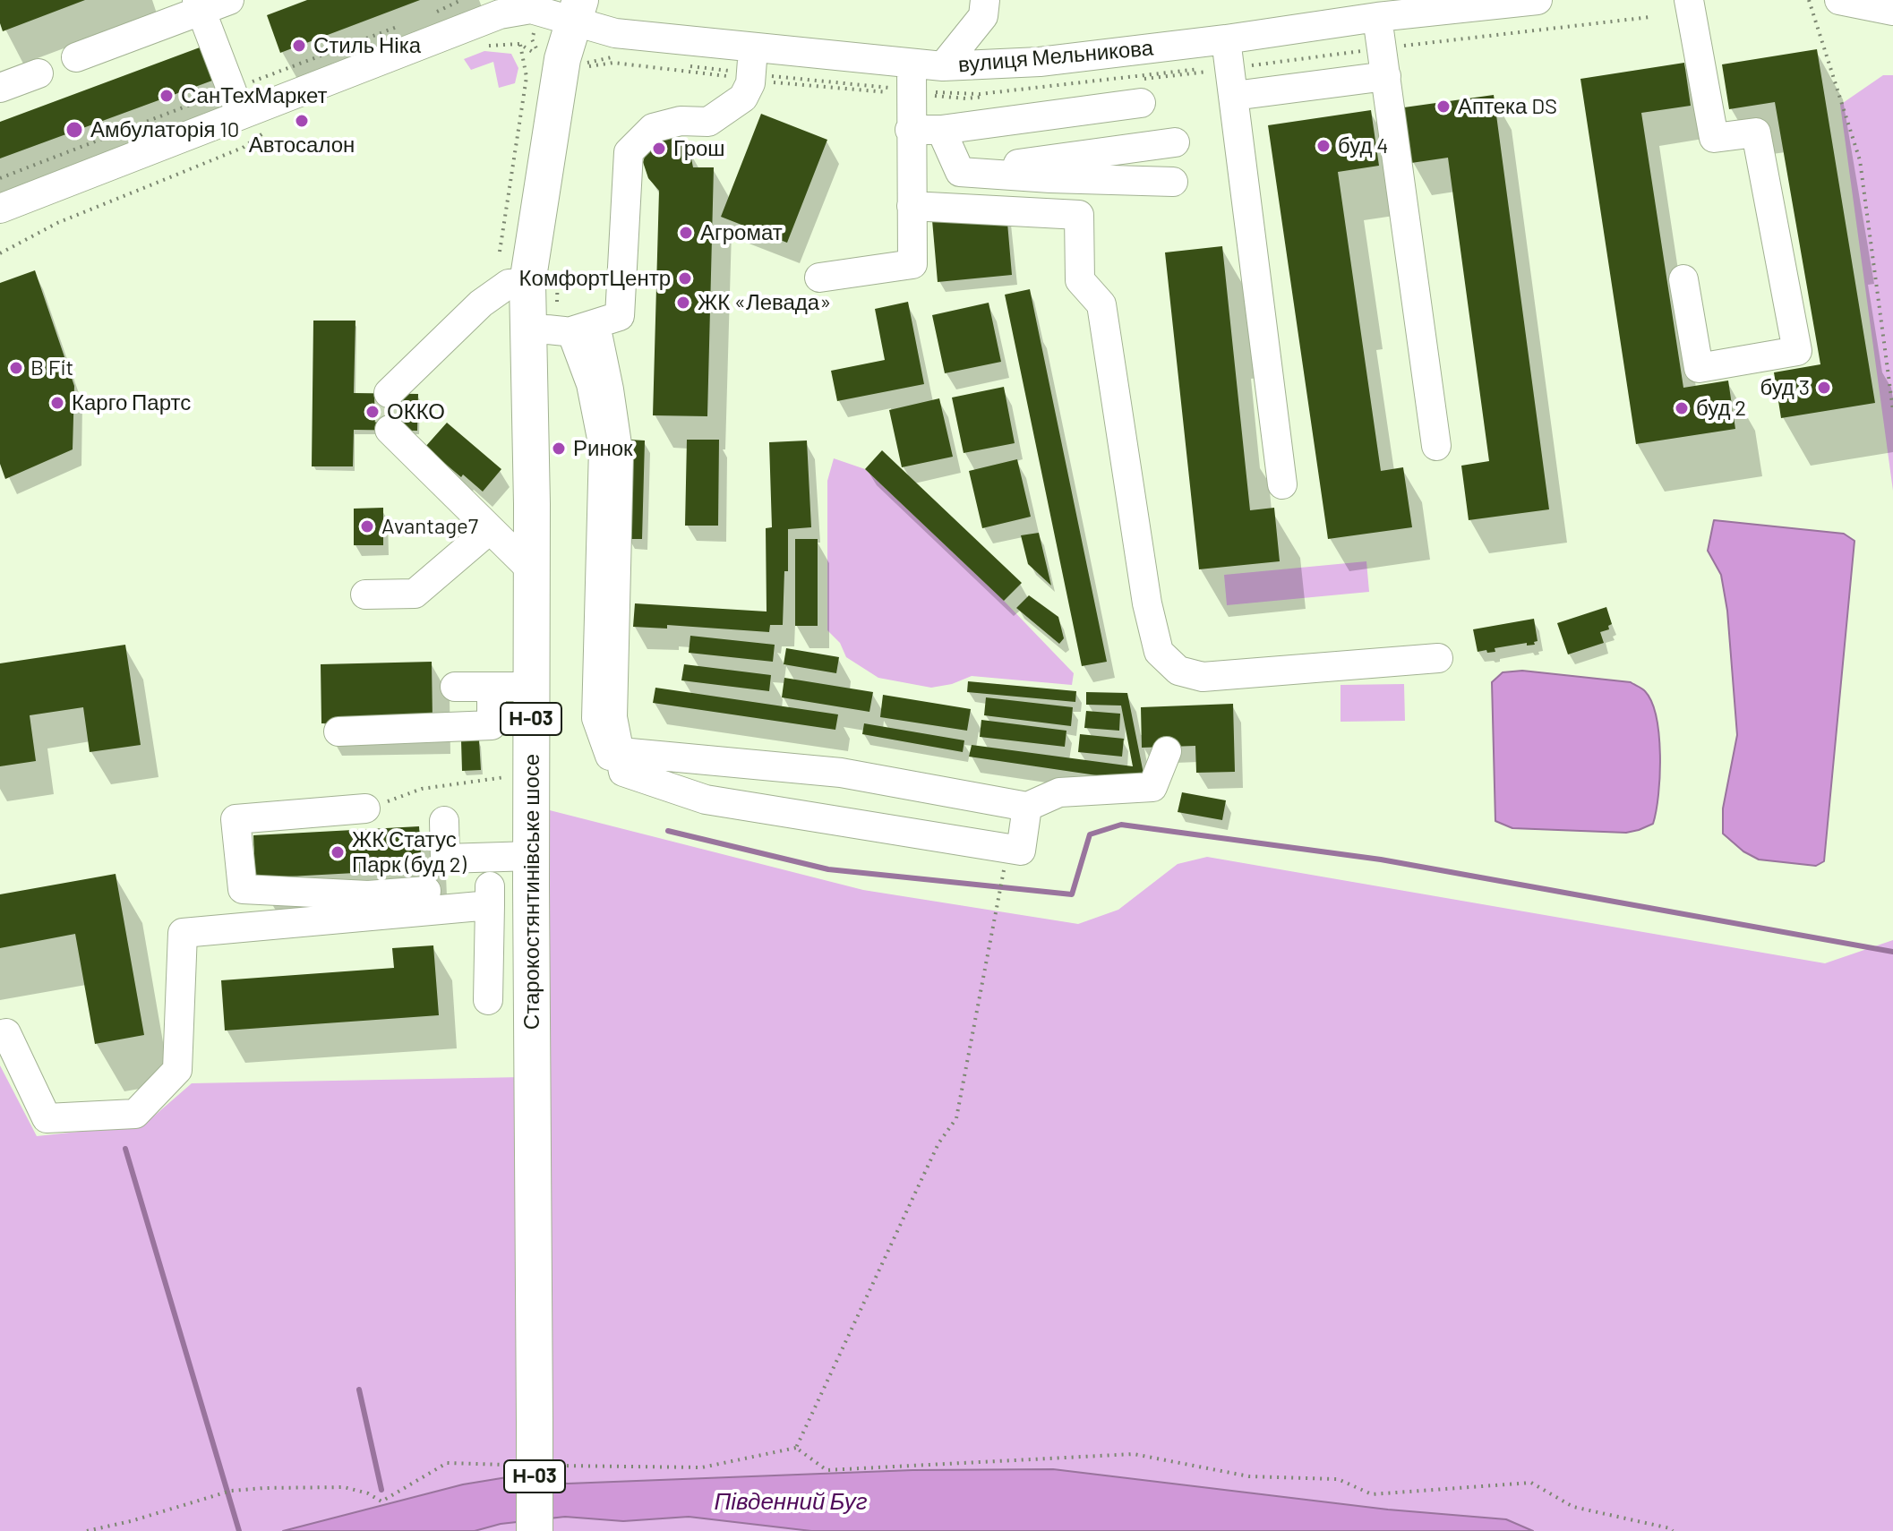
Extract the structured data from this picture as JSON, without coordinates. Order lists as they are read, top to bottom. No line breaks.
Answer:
{"streets":{"main road":["Н-03","Старокостянтинівське шосе"],"street":["вулиця Мельникова"]},"crossings":[["вулиця Мельникова","Старокостянтинівське шосе"]],"water":["Південний Буг"],"places":["Стиль Ніка","СанТехМаркет","Аптека DS","Автосалон","Амбулаторія 10","буд 4","Грош","Агромат","КомфортЦентр","ЖК «Левада»","B Fit","буд 3","Карго Партс","буд 2","ОККО","Ринок","Avantage7","ЖК Статус Парк (буд 2)"]}
